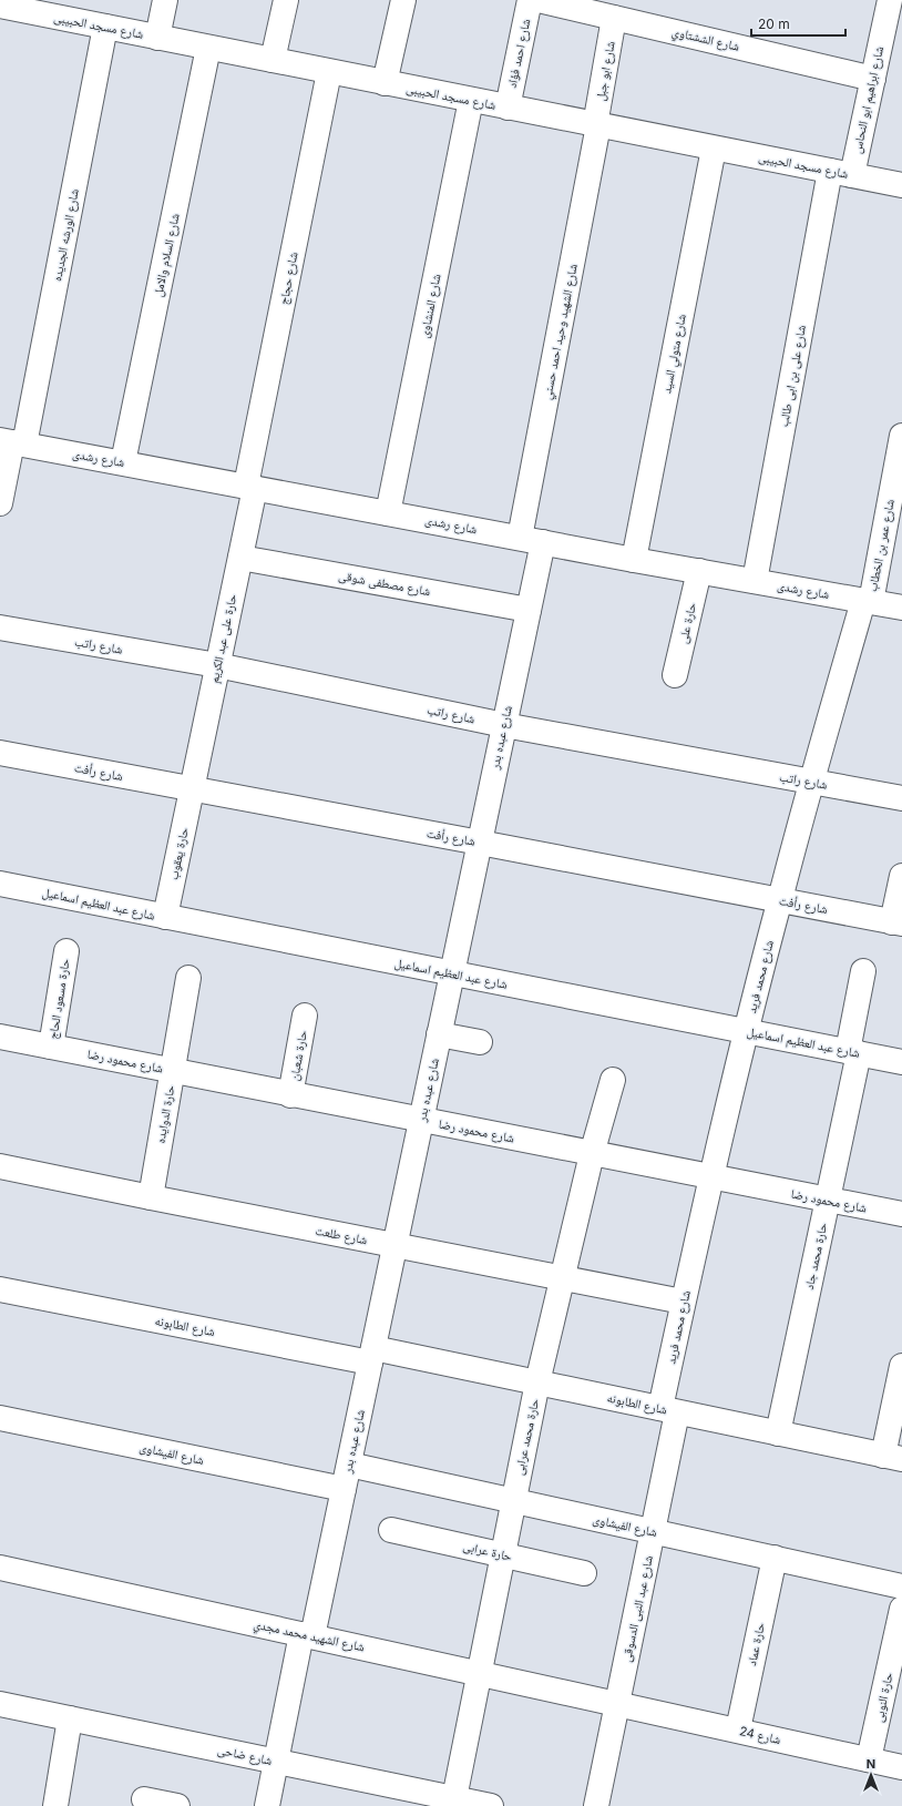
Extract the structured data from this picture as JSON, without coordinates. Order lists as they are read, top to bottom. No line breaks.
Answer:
{"streets":{"street":["شارع مسجد الحبيبى","شارع الششتاوي","شارع احمد فؤاد","شارع ابو جبل","شارع ابراهيم ابو النحاس","شارع الورشه الجديده","شارع السلام والامل","شارع حجاج","شارع المنشاوى","شارع الشهيد وحيد احمد حسني","شارع متولي السيد","شارع على بن ابى طالب","شارع رشدى","شارع عمر بن الخطاب","شارع مصطفى شوقى","حارة على","حارة على عبد الكريم","شارع راتب","شارع عبده بدر","شارع رأفت","حارة يعقوب","شارع عبد العظيم اسماعيل","شارع محمد فريد","حارة مسعود الحاج","حارة شعبان","شارع محمود رضا","حارة الدوايده","شارع طلعت","حارة محمد جاد","شارع الطابونه","حارة محمد عرابى","شارع الفيشاوى","حارة عرابى","شارع عبد النبى الدسوقى","شارع الشهيد محمد مجدي","حارة عماد","حارة النوبى","شارع 24","شارع ضاحى"]},"crossings":[["شارع مسجد الحبيبى","شارع احمد فؤاد"],["شارع مسجد الحبيبى","شارع ابو جبل"],["شارع مسجد الحبيبى","شارع ابراهيم ابو النحاس"],["شارع مسجد الحبيبى","شارع الورشه الجديده"],["شارع مسجد الحبيبى","شارع السلام والامل"],["شارع مسجد الحبيبى","شارع حجاج"],["شارع مسجد الحبيبى","شارع المنشاوى"],["شارع مسجد الحبيبى","شارع الشهيد وحيد احمد حسني"],["شارع مسجد الحبيبى","شارع متولي السيد"],["شارع مسجد الحبيبى","شارع على بن ابى طالب"],["شارع الششتاوي","شارع ابو جبل"],["شارع الششتاوي","شارع ابراهيم ابو النحاس"],["شارع ابو جبل","شارع الشهيد وحيد احمد حسني"],["شارع ابراهيم ابو النحاس","شارع على بن ابى طالب"],["شارع الورشه الجديده","شارع رشدى"],["شارع السلام والامل","شارع رشدى"],["شارع حجاج","شارع رشدى"],["شارع حجاج","حارة على عبد الكريم"],["شارع المنشاوى","شارع رشدى"],["شارع الشهيد وحيد احمد حسني","شارع رشدى"],["شارع الشهيد وحيد احمد حسني","شارع عبده بدر"],["شارع متولي السيد","شارع رشدى"],["شارع على بن ابى طالب","شارع رشدى"],["شارع رشدى","شارع عمر بن الخطاب"],["شارع رشدى","حارة على"],["شارع رشدى","حارة على عبد الكريم"],["شارع رشدى","شارع عبده بدر"],["شارع رشدى","شارع محمد فريد"],["شارع عمر بن الخطاب","شارع محمد فريد"],["شارع مصطفى شوقى","حارة على عبد الكريم"],["شارع مصطفى شوقى","شارع عبده بدر"],["حارة على عبد الكريم","شارع راتب"],["حارة على عبد الكريم","شارع رأفت"],["حارة على عبد الكريم","حارة يعقوب"],["شارع راتب","شارع عبده بدر"],["شارع راتب","شارع محمد فريد"],["شارع عبده بدر","شارع رأفت"],["شارع عبده بدر","شارع عبد العظيم اسماعيل"],["شارع عبده بدر","شارع محمود رضا"],["شارع عبده بدر","شارع طلعت"],["شارع عبده بدر","شارع الطابونه"],["شارع عبده بدر","شارع الفيشاوى"],["شارع عبده بدر","شارع الشهيد محمد مجدي"],["شارع عبده بدر","شارع ضاحى"],["شارع رأفت","حارة يعقوب"],["شارع رأفت","شارع محمد فريد"],["حارة يعقوب","شارع عبد العظيم اسماعيل"],["شارع عبد العظيم اسماعيل","شارع محمد فريد"],["شارع عبد العظيم اسماعيل","حارة محمد جاد"],["شارع محمد فريد","شارع محمود رضا"],["شارع محمد فريد","شارع طلعت"],["شارع محمد فريد","شارع الطابونه"],["شارع محمد فريد","شارع عبد النبى الدسوقى"],["حارة مسعود الحاج","شارع محمود رضا"],["حارة شعبان","شارع محمود رضا"],["شارع محمود رضا","حارة الدوايده"],["شارع محمود رضا","حارة محمد جاد"],["شارع محمود رضا","حارة محمد عرابى"],["حارة الدوايده","شارع طلعت"],["شارع طلعت","حارة محمد عرابى"],["حارة محمد جاد","شارع الطابونه"],["شارع الطابونه","حارة محمد عرابى"],["شارع الطابونه","شارع عبد النبى الدسوقى"],["حارة محمد عرابى","شارع الفيشاوى"],["حارة محمد عرابى","حارة عرابى"],["حارة محمد عرابى","شارع الشهيد محمد مجدي"],["حارة محمد عرابى","شارع ضاحى"],["شارع الفيشاوى","شارع عبد النبى الدسوقى"],["شارع الفيشاوى","حارة عماد"],["شارع عبد النبى الدسوقى","شارع الشهيد محمد مجدي"],["شارع عبد النبى الدسوقى","شارع 24"],["شارع الشهيد محمد مجدي","شارع 24"],["حارة عماد","شارع 24"],["حارة النوبى","شارع 24"]],"scale_bar":"20 m","north":"top"}
